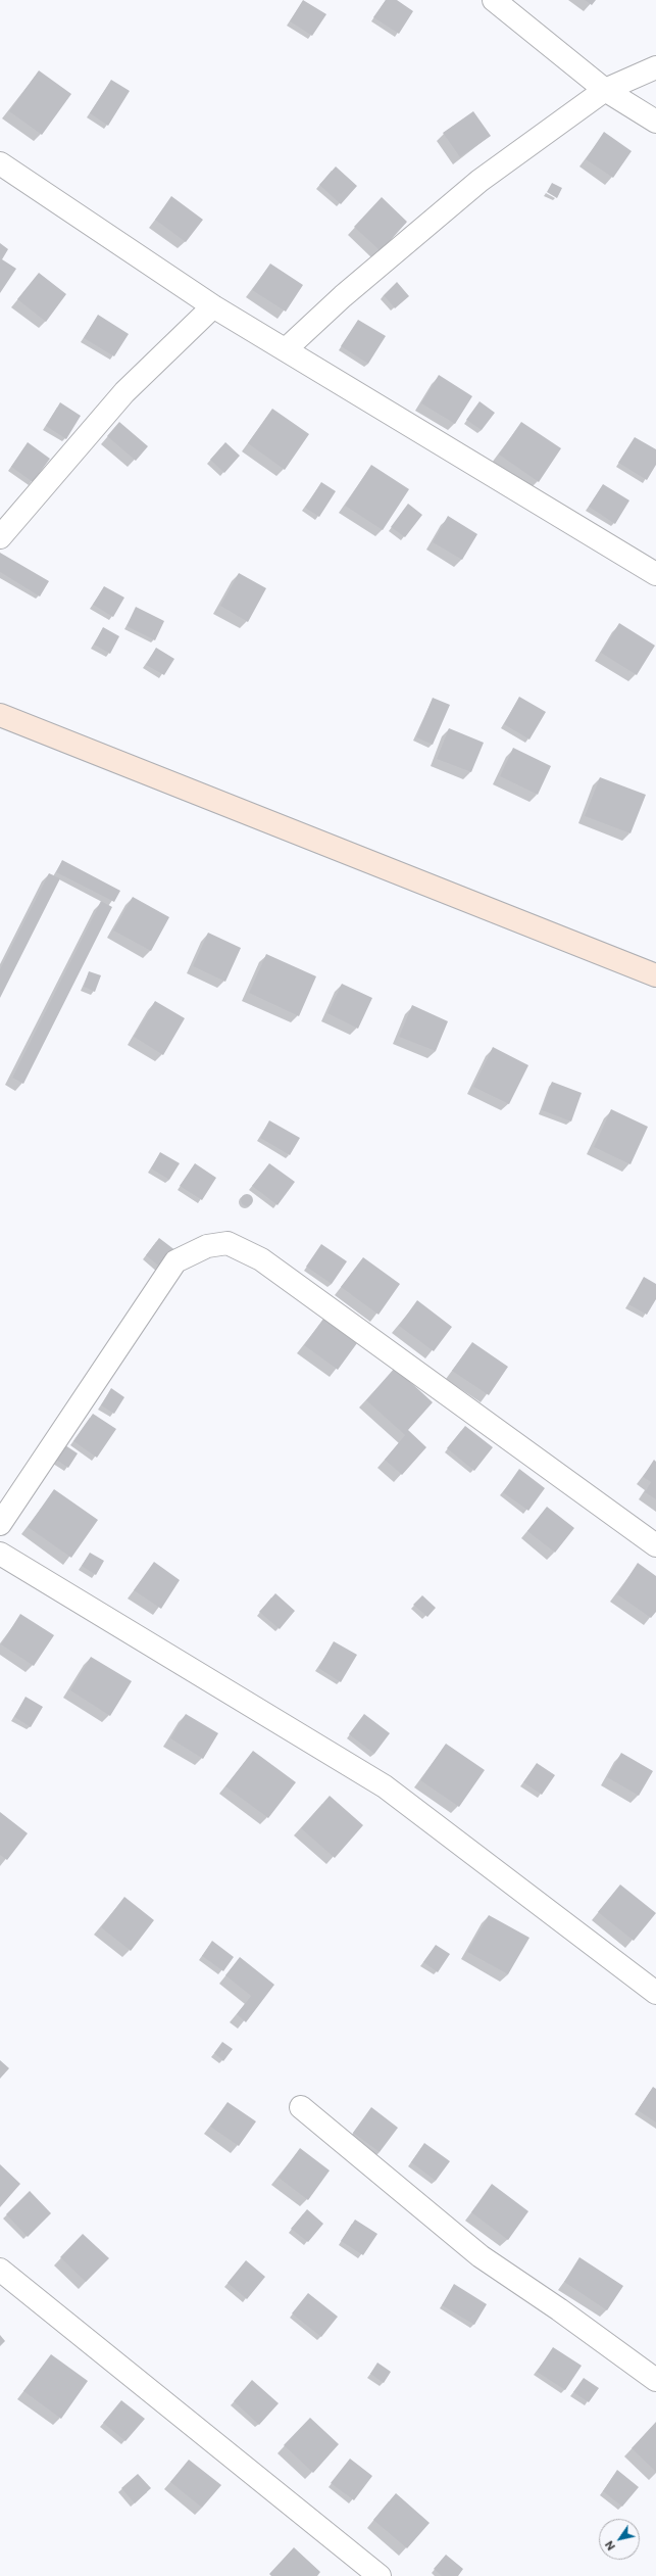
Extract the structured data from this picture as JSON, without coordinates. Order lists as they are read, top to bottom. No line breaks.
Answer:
{"north":"bottom left"}
